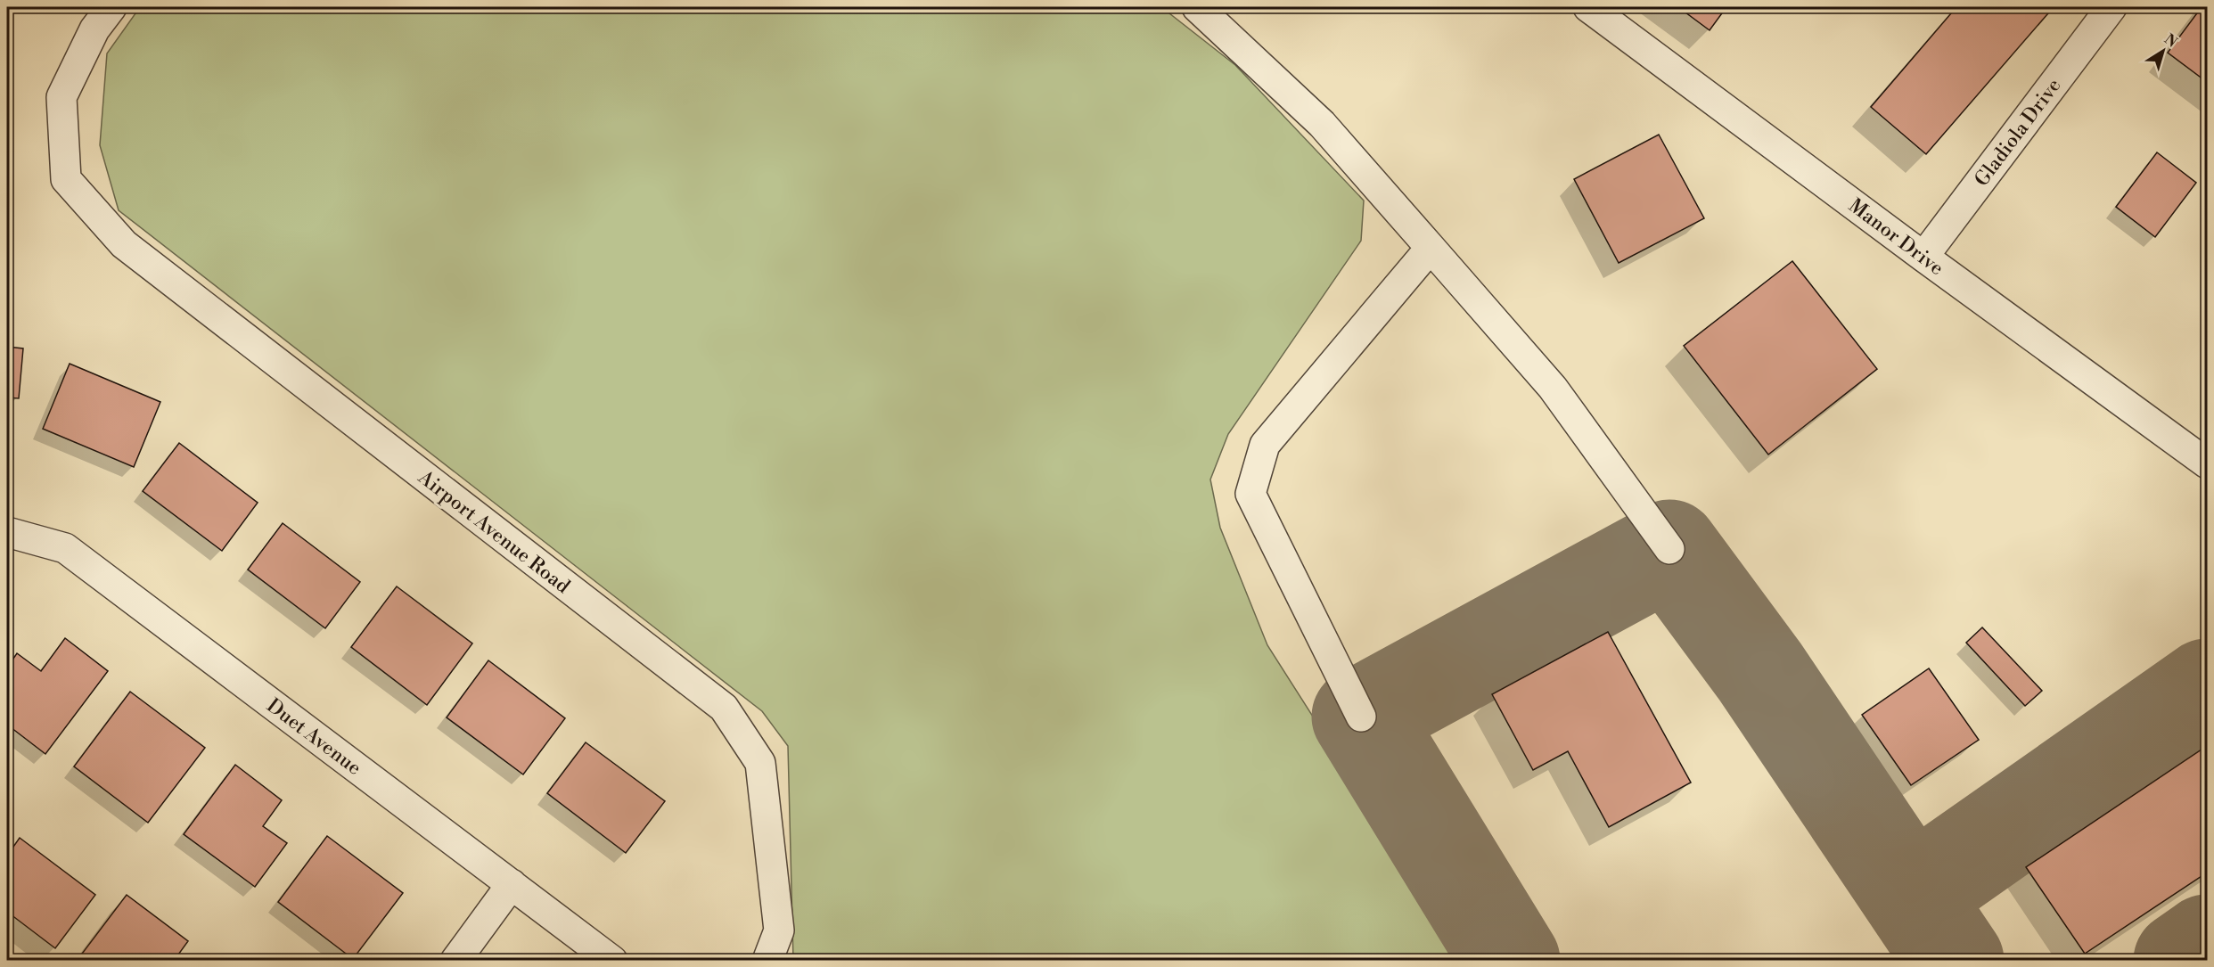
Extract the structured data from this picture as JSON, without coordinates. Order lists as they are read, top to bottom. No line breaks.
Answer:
{"streets":{"street":["Gladiola Drive","Manor Drive","Airport Avenue Road","Duet Avenue"]},"crossings":[["Gladiola Drive","Manor Drive"]],"north":"top right"}
